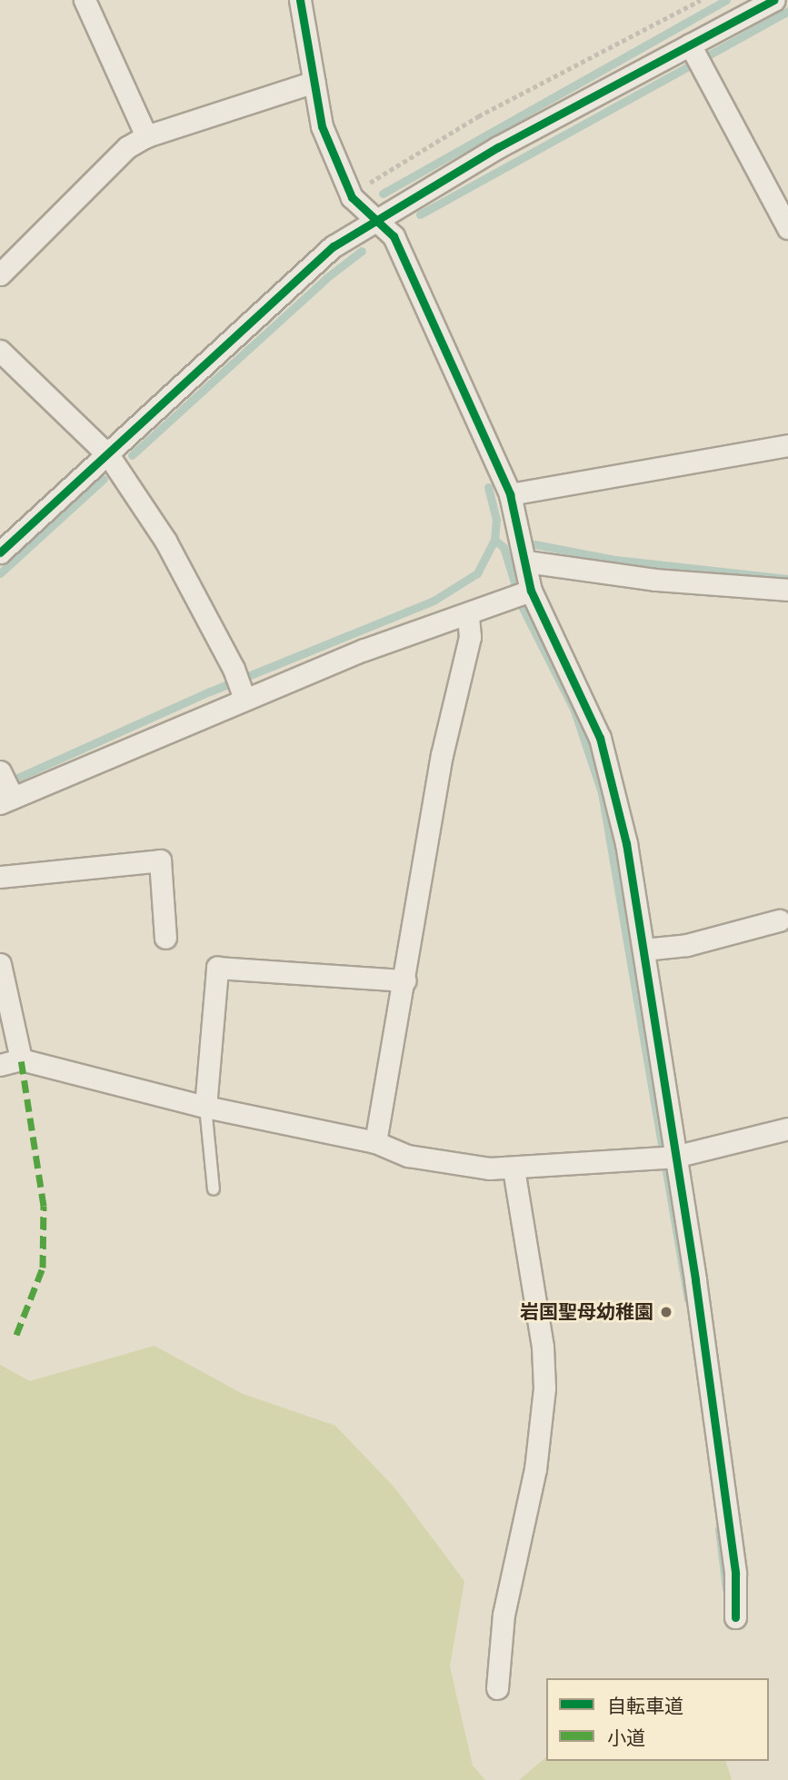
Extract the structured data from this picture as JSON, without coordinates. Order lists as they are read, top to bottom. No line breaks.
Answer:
{"places":["岩国聖母幼稚園"],"legend":["自転車道","小道"]}
